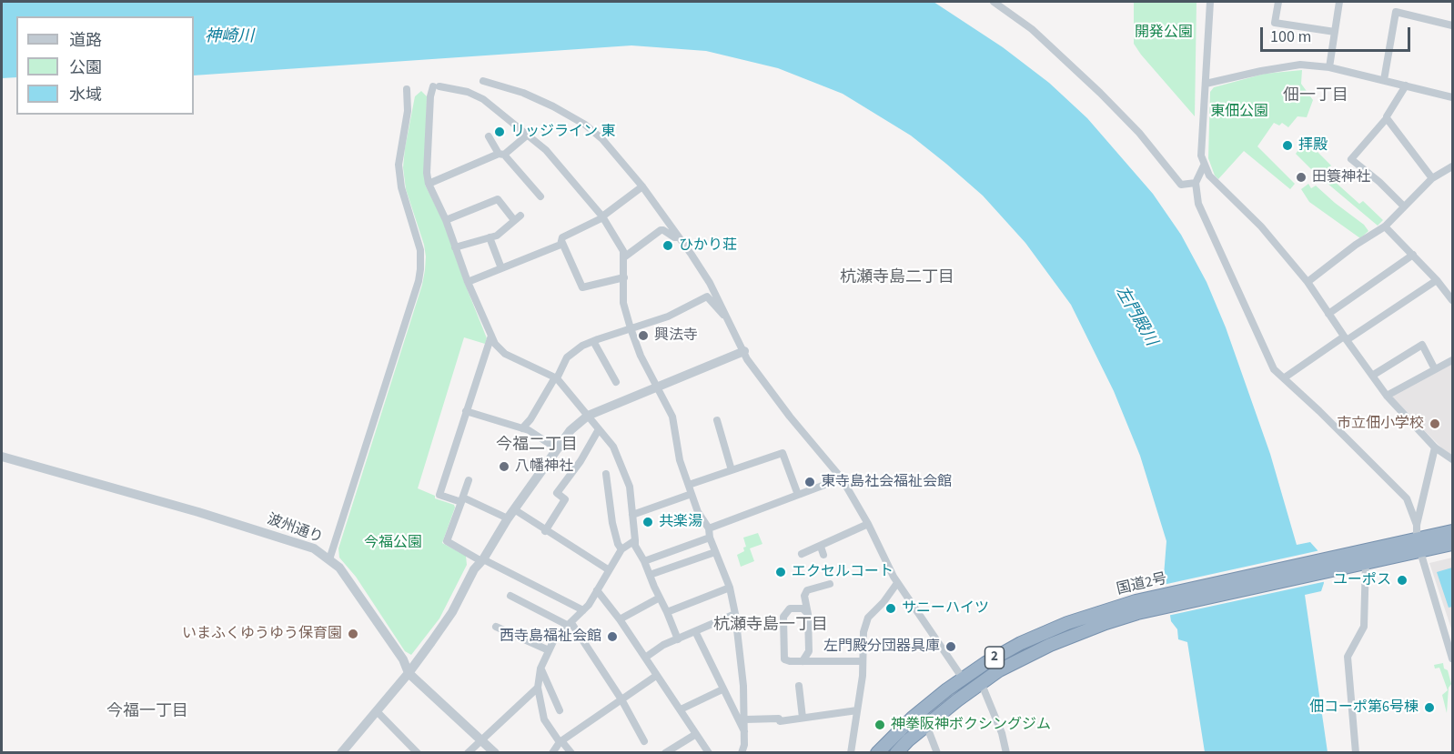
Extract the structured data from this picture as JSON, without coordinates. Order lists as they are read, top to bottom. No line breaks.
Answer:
{"streets":{"highway":["国道2号","2"],"street":["波州通り"]},"districts":["佃一丁目","杭瀬寺島二丁目","今福二丁目","杭瀬寺島一丁目","今福一丁目"],"water":["神崎川","左門殿川"],"parks":["開発公園","東佃公園","今福公園"],"places":["リッジライン 東","拝殿","田簑神社","ひかり荘","興法寺","市立佃小学校","八幡神社","東寺島社会福祉会館","共楽湯","エクセルコート","ユーポス","サニーハイツ","いまふくゆうゆう保育園","西寺島福祉会館","左門殿分団器具庫","佃コーポ第6号棟","神拳阪神ボクシングジム"],"legend":["道路","公園","水域"],"scale_bar":"100 m"}
